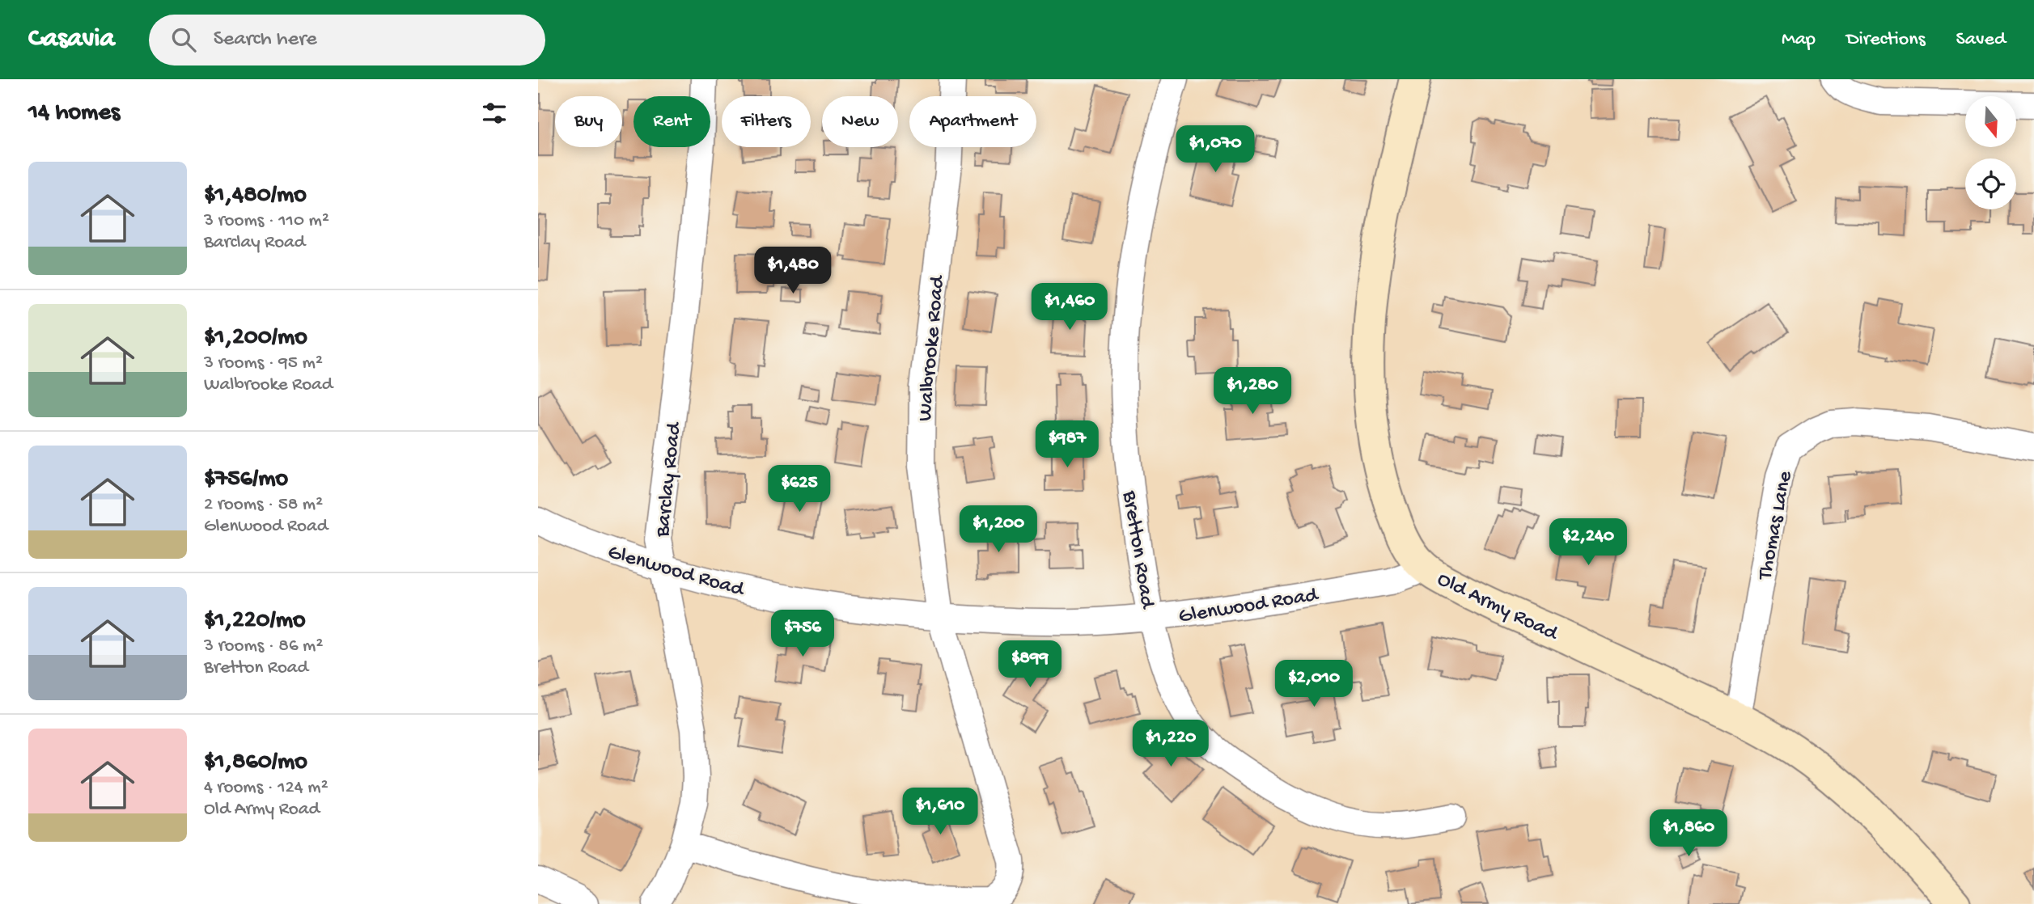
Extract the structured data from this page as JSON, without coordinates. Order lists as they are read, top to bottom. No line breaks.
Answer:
{"streets":{"street":["Walbrooke Road","Barclay Road","Thomas Lane","Bretton Road","Glenwood Road","Old Army Road"]},"crossings":[["Walbrooke Road","Barclay Road"],["Walbrooke Road","Glenwood Road"],["Barclay Road","Glenwood Road"],["Thomas Lane","Old Army Road"],["Bretton Road","Glenwood Road"],["Glenwood Road","Old Army Road"]],"north":"bottom","page":{"header":"Casavia","search":"Search here","nav":["Map","Directions","Saved"],"heading":"14 homes","chip":["Buy","Rent","Filters","New","Apartment"],"price":["$1,070","$1,480","$1,460","$1,280","$987","$625","$1,200","$2,240","$756","$899","$2,010","$1,220","$1,610","$1,860"],"list":[{"name":"$1,480/mo","note":"3 rooms · 110 m² · Barclay Road"},{"name":"$1,200/mo","note":"3 rooms · 95 m² · Walbrooke Road"},{"name":"$756/mo","note":"2 rooms · 58 m² · Glenwood Road"},{"name":"$1,220/mo","note":"3 rooms · 86 m² · Bretton Road"},{"name":"$1,860/mo","note":"4 rooms · 124 m² · Old Army Road"}]}}
